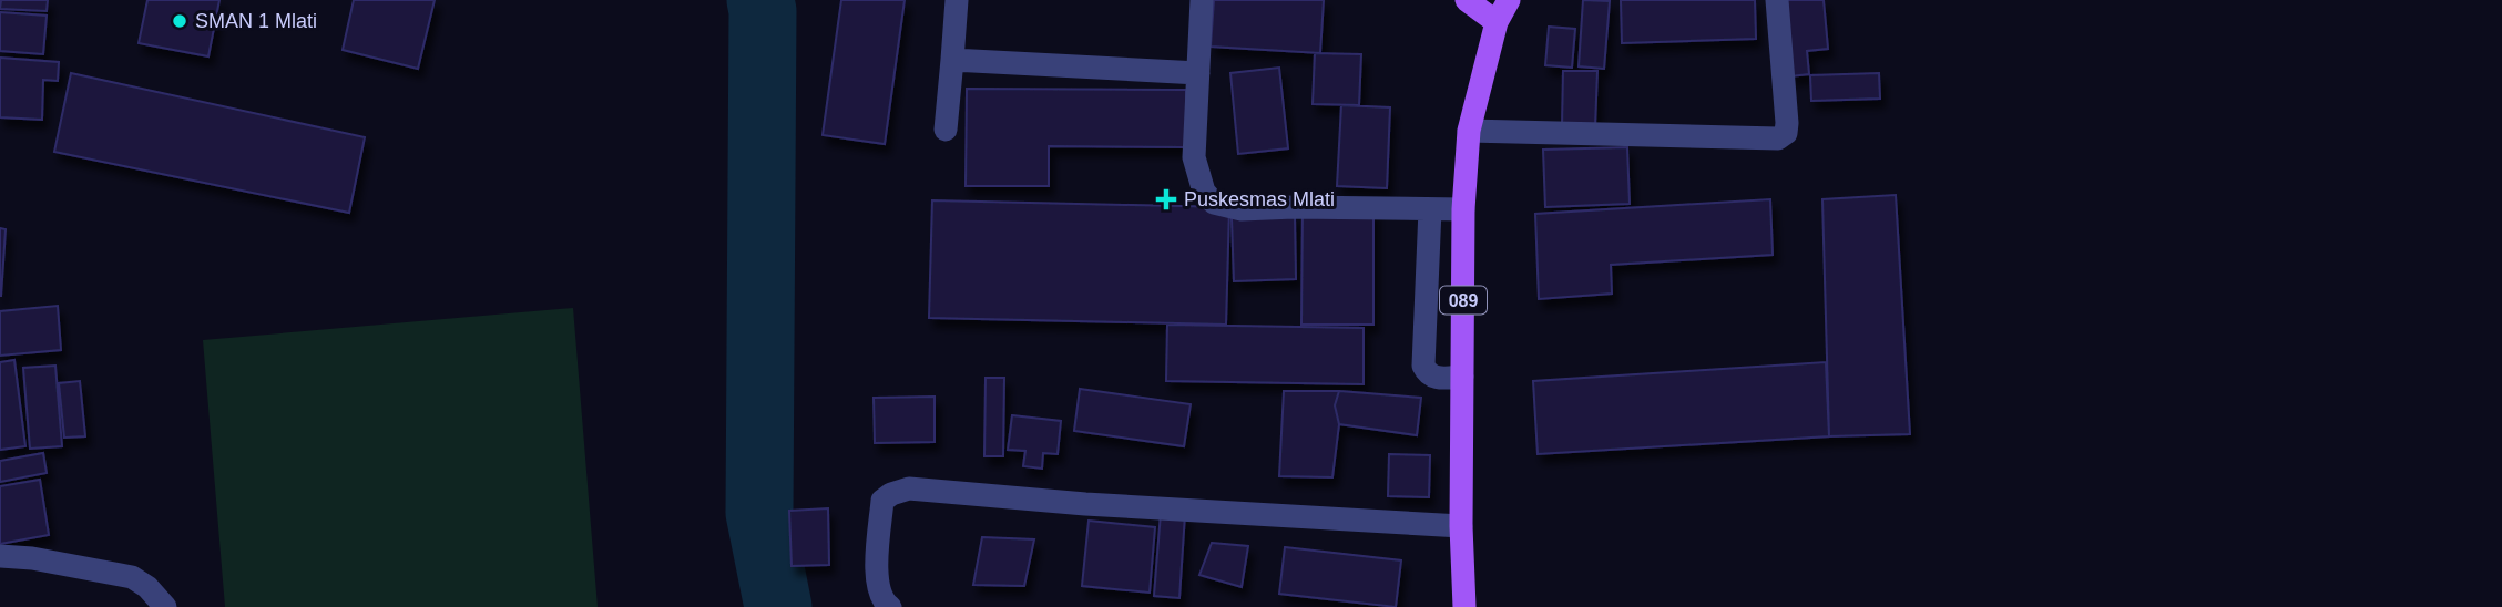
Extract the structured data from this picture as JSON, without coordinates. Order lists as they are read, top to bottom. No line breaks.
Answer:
{"streets":{"main road":["089"]},"places":{"other":["SMAN 1 Mlati"],"health":["Puskesmas Mlati"]}}
